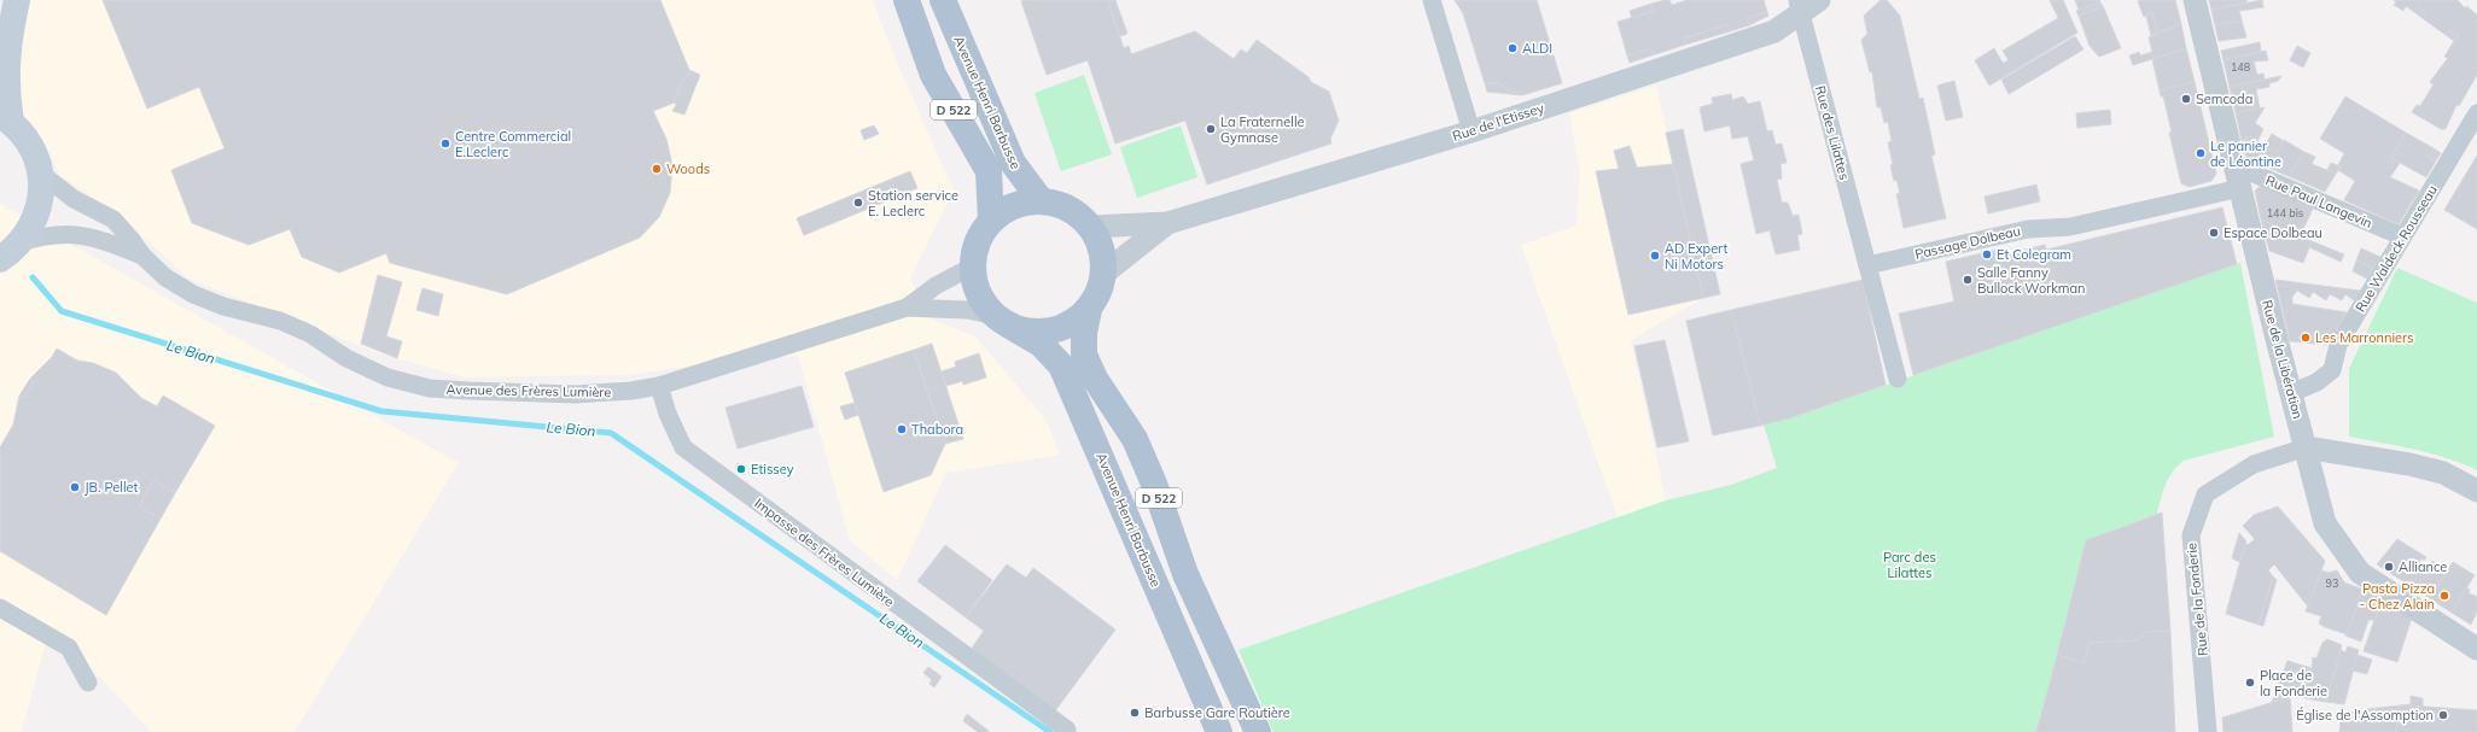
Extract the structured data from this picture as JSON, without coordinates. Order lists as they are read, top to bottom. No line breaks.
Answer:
{"streets":{"main road":["Avenue Henri Barbusse","D 522"],"street":["Rue de l'Etissey","Rue des Lilattes","Rue Paul Langevin","Passage Dolbeau","Rue Waldeck Rousseau","Rue de la Libération","Avenue des Frères Lumière","Impasse des Frères Lumière","Rue de la Fonderie"]},"crossings":[["Avenue Henri Barbusse","D 522"],["Avenue Henri Barbusse","Rue de l'Etissey"],["Avenue Henri Barbusse","Avenue des Frères Lumière"],["D 522","Rue de l'Etissey"],["D 522","Avenue des Frères Lumière"],["Rue de l'Etissey","Rue des Lilattes"],["Rue de l'Etissey","Avenue des Frères Lumière"],["Rue des Lilattes","Passage Dolbeau"],["Rue Paul Langevin","Rue Waldeck Rousseau"],["Rue Paul Langevin","Rue de la Libération"],["Passage Dolbeau","Rue de la Libération"],["Rue Waldeck Rousseau","Rue de la Libération"],["Rue de la Libération","Rue de la Fonderie"],["Avenue des Frères Lumière","Impasse des Frères Lumière"]],"water":["Le Bion"],"parks":["Parc des Lilattes"],"places":["ALDI","Semcoda","La Fraternelle Gymnase","Centre Commercial E.Leclerc","Le panier de Léontine","Woods","Station service E. Leclerc","Espace Dolbeau","Et Colegram","AD Expert Ni Motors","Salle Fanny Bullock Workman","Les Marronniers","Thabora","Etissey","JB. Pellet","Alliance","Pasta Pizza - Chez Alain","Place de la Fonderie","Barbusse Gare Routière","Église de l'Assomption"],"house_numbers":["148","144 bis","93"]}
